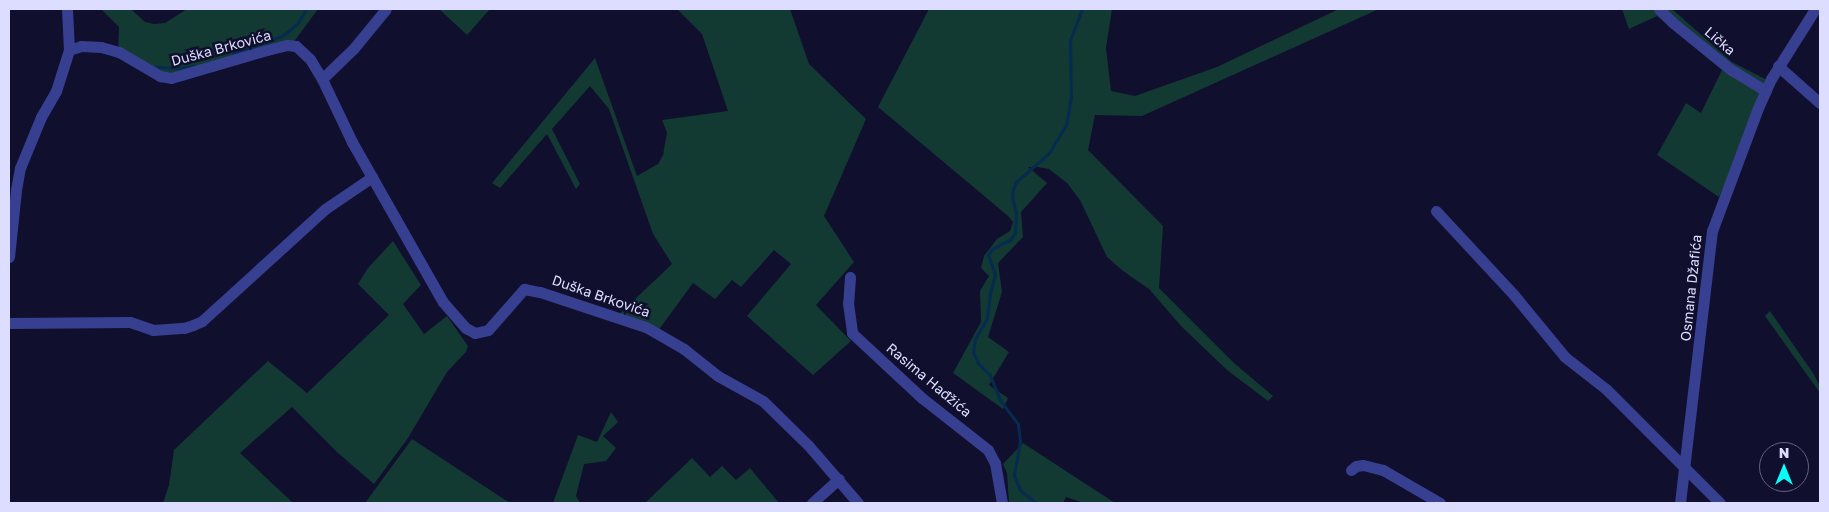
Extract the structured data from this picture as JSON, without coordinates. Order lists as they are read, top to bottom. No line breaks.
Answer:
{"streets":{"street":["Lička","Duška Brkovića","Osmana Džafića","Rasima Hađžića"]},"crossings":[["Lička","Osmana Džafića"]],"north":"top"}
